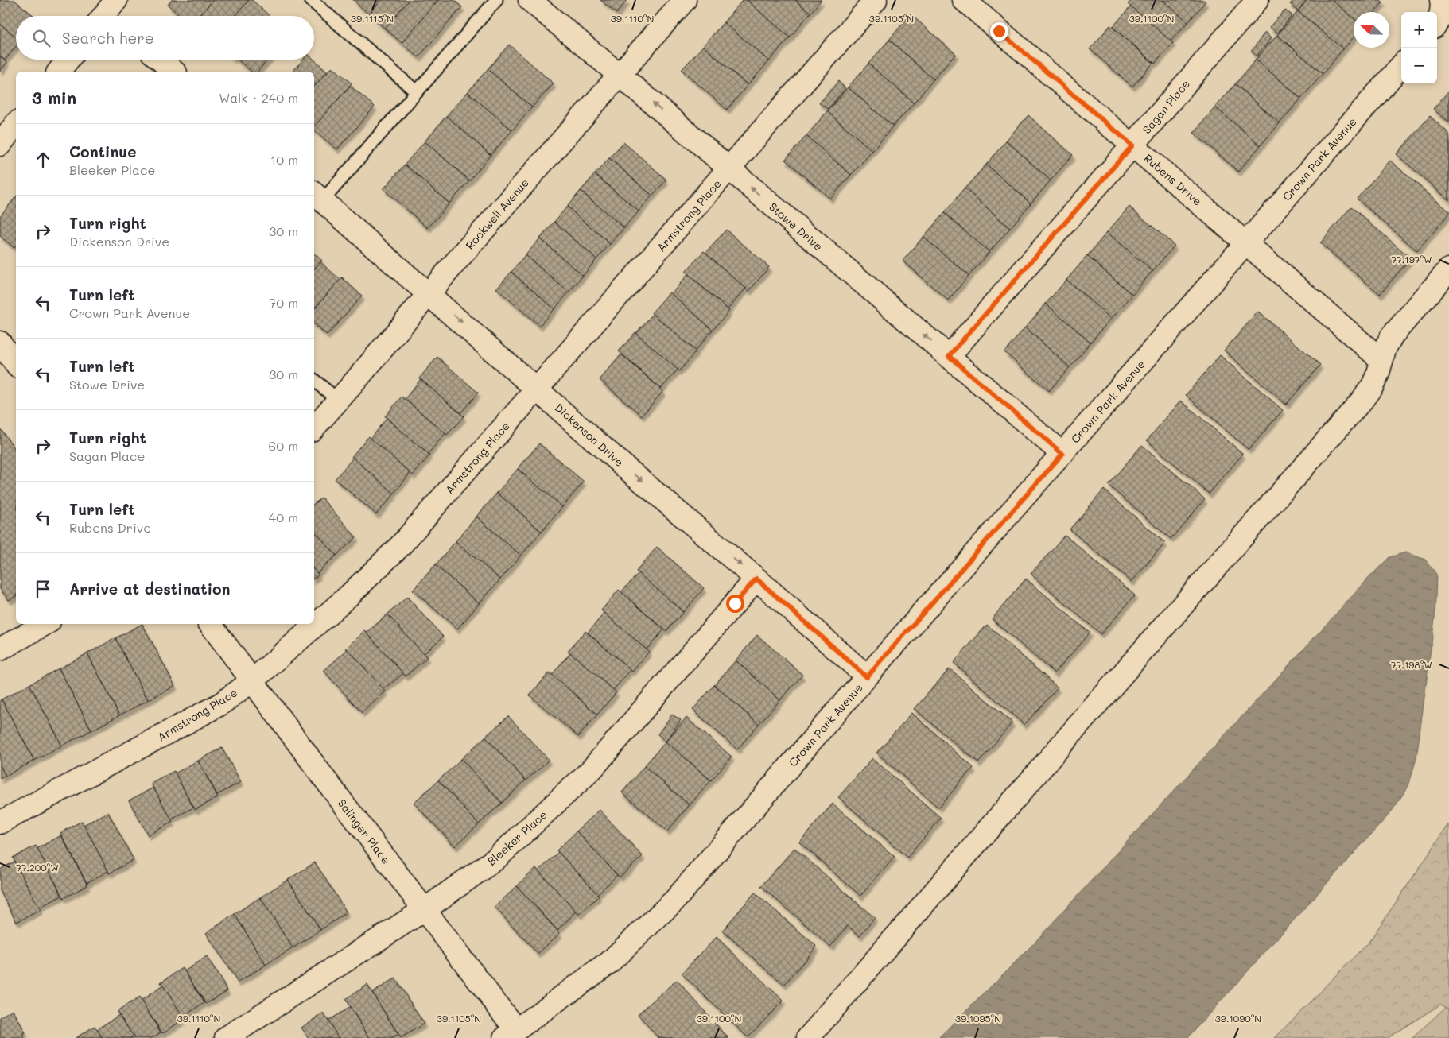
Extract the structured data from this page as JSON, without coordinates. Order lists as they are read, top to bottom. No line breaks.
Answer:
{"streets":{"street":["Sagan Place","Crown Park Avenue","Rubens Drive","Rockwell Avenue","Armstrong Place","Stowe Drive","Dickenson Drive","Salinger Place","Bleeker Place"]},"crossings":[["Sagan Place","Rubens Drive"],["Sagan Place","Stowe Drive"],["Crown Park Avenue","Rubens Drive"],["Crown Park Avenue","Stowe Drive"],["Crown Park Avenue","Dickenson Drive"],["Crown Park Avenue","Salinger Place"],["Rockwell Avenue","Stowe Drive"],["Rockwell Avenue","Dickenson Drive"],["Armstrong Place","Stowe Drive"],["Armstrong Place","Dickenson Drive"],["Armstrong Place","Salinger Place"],["Dickenson Drive","Bleeker Place"],["Salinger Place","Bleeker Place"]],"one_way":["Stowe Drive","Dickenson Drive"],"north":"top left","page":{"map_buttons":["+","−"],"search":"Search here","heading":["3 min","Walk · 240 m"],"list":[["Continue","Bleeker Place","10 m"],["Turn right","Dickenson Drive","30 m"],["Turn left","Crown Park Avenue","70 m"],["Turn left","Stowe Drive","30 m"],["Turn right","Sagan Place","60 m"],["Turn left","Rubens Drive","40 m"],"Arrive at destination"]},"coordinates":["39.1115°N","39.1100°N","39.1110°N","39.1105°N","77.197°W","77.198°W","77.200°W","39.1095°N","39.1090°N"]}
